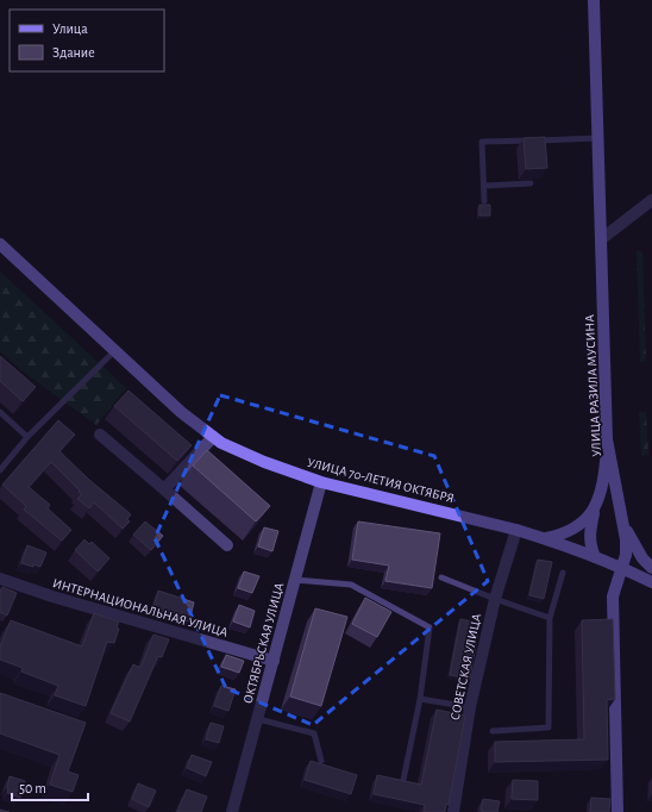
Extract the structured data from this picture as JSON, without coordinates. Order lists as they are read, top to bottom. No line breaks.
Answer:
{"streets":{"main road":["УЛИЦА РАЗИЛА МУСИНА","УЛИЦА 70-ЛЕТИЯ ОКТЯБРЯ"],"street":["ИНТЕРНАЦИОНАЛЬНАЯ УЛИЦА","ОКТЯБРЬСКАЯ УЛИЦА","СОВЕТСКАЯ УЛИЦА"]},"crossings":[["УЛИЦА РАЗИЛА МУСИНА","УЛИЦА 70-ЛЕТИЯ ОКТЯБРЯ"],["УЛИЦА 70-ЛЕТИЯ ОКТЯБРЯ","ОКТЯБРЬСКАЯ УЛИЦА"],["УЛИЦА 70-ЛЕТИЯ ОКТЯБРЯ","СОВЕТСКАЯ УЛИЦА"],["ИНТЕРНАЦИОНАЛЬНАЯ УЛИЦА","ОКТЯБРЬСКАЯ УЛИЦА"]],"legend":["Улица","Здание"],"scale_bar":"50 m"}
